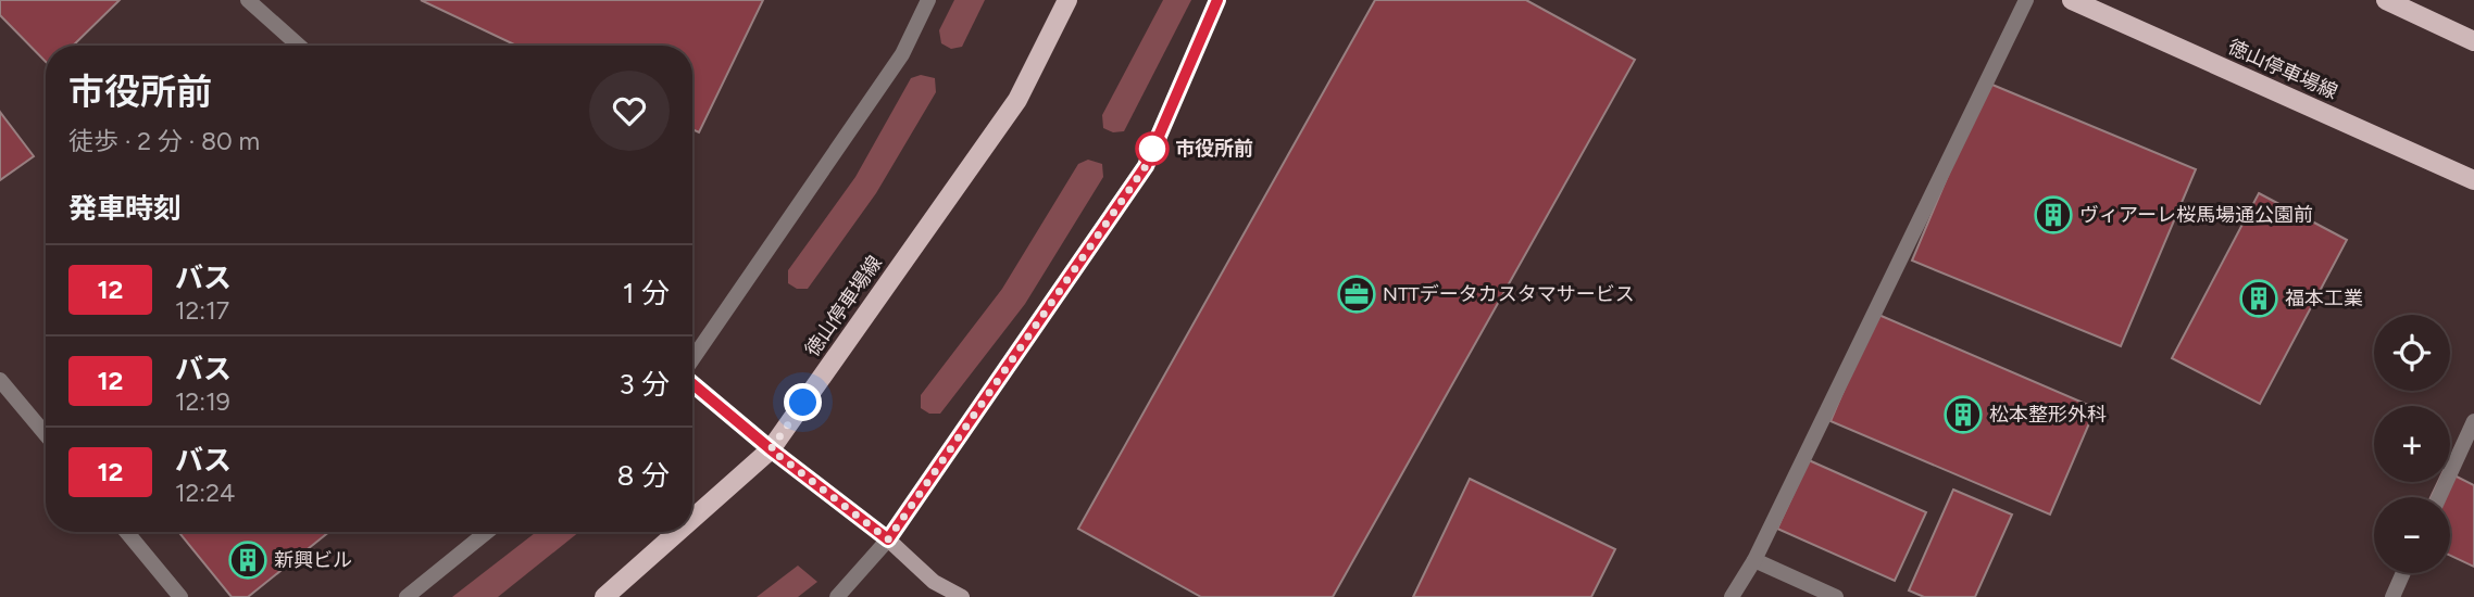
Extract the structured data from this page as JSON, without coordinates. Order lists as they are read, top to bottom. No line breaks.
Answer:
{"streets":{"main road":["徳山停車場線"]},"places":{"other":["市役所前"],"building":["ヴィアーレ桜馬場通公園前","福本工業","松本整形外科","新興ビル"],"office":["NTTデータカスタマサービス"]},"lines":["bus line 12"],"page":{"heading":[["市役所前","徒歩 · 2 分 · 80 m"],"発車時刻"],"list":[{"mark":"12","name":"バス","note":"12:17","value":"1 分"},{"mark":"12","name":"バス","note":"12:19","value":"3 分"},{"mark":"12","name":"バス","note":"12:24","value":"8 分"}],"map_buttons":["+","−"]}}
